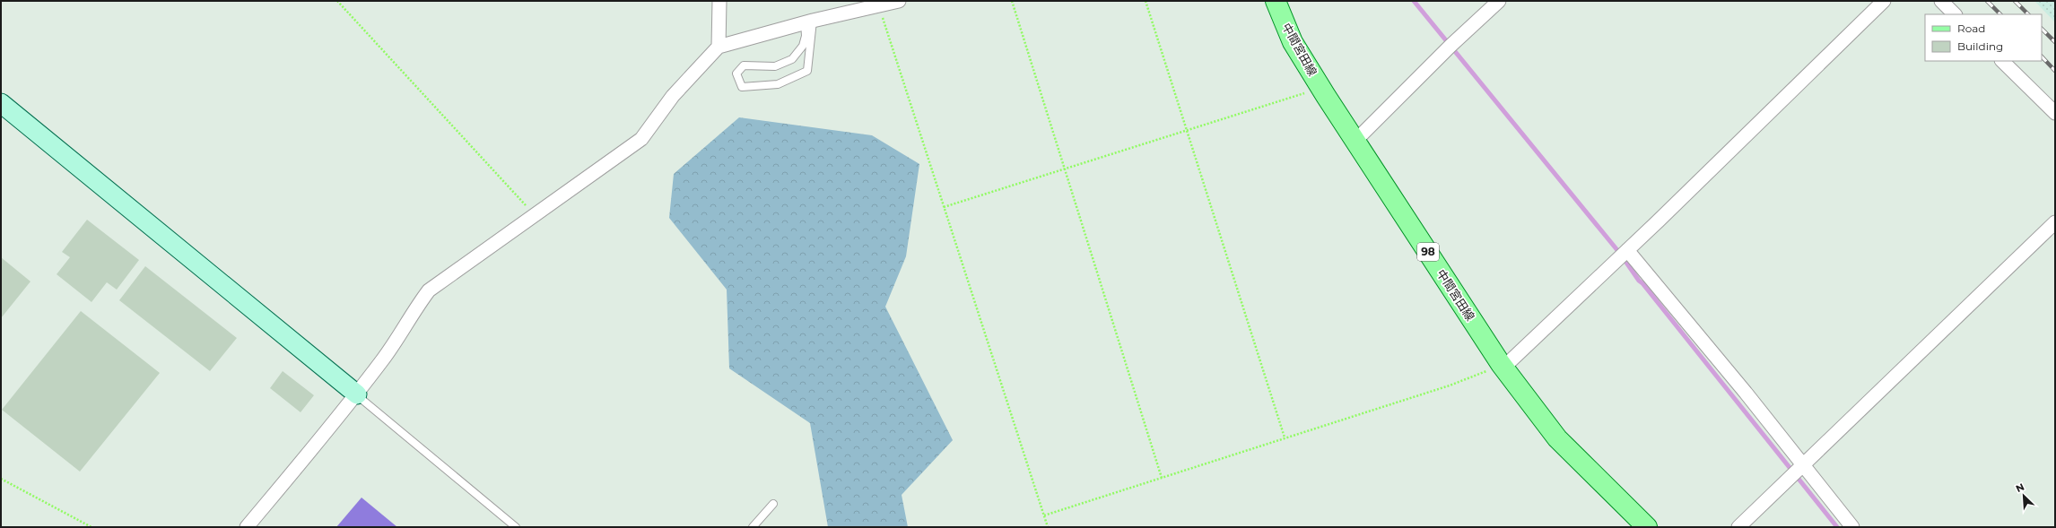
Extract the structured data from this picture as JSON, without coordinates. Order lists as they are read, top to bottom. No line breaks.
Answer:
{"streets":{"main road":["中間宮田線","98"]},"legend":["Road","Building"],"north":"top left"}
